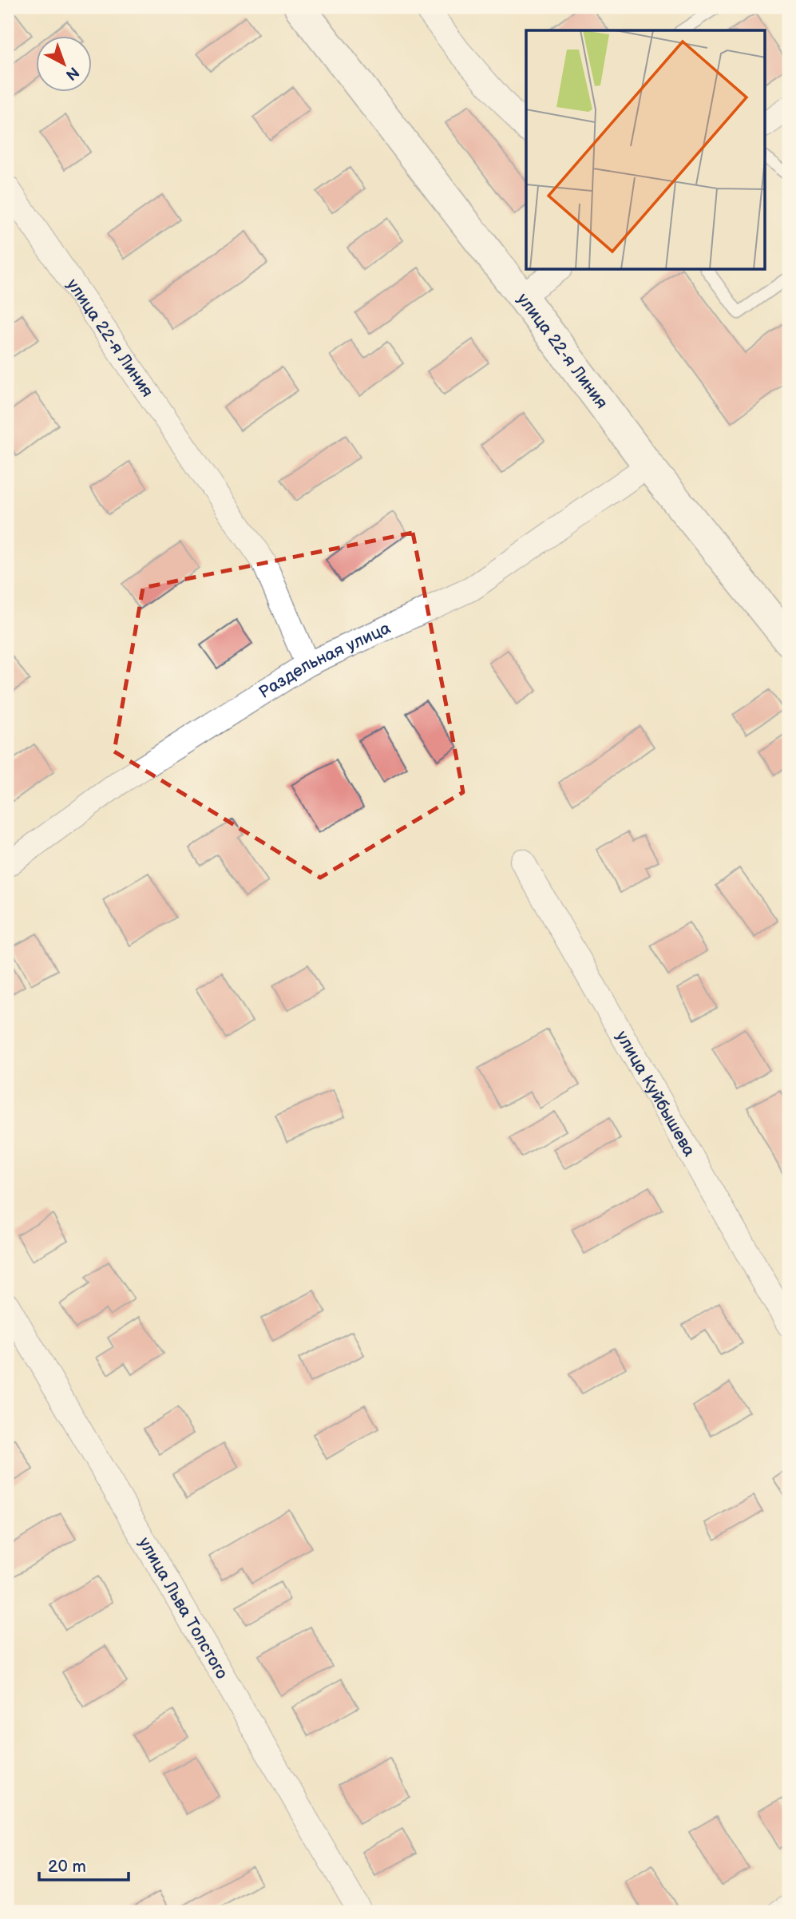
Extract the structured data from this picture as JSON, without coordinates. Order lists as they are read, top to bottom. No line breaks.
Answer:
{"streets":{"main road":["улица 22-я Линия"],"street":["Раздельная улица","улица Куйбышева","улица Льва Толстого"]},"crossings":[["улица 22-я Линия","Раздельная улица"]],"scale_bar":"20 m","north":"bottom right"}
